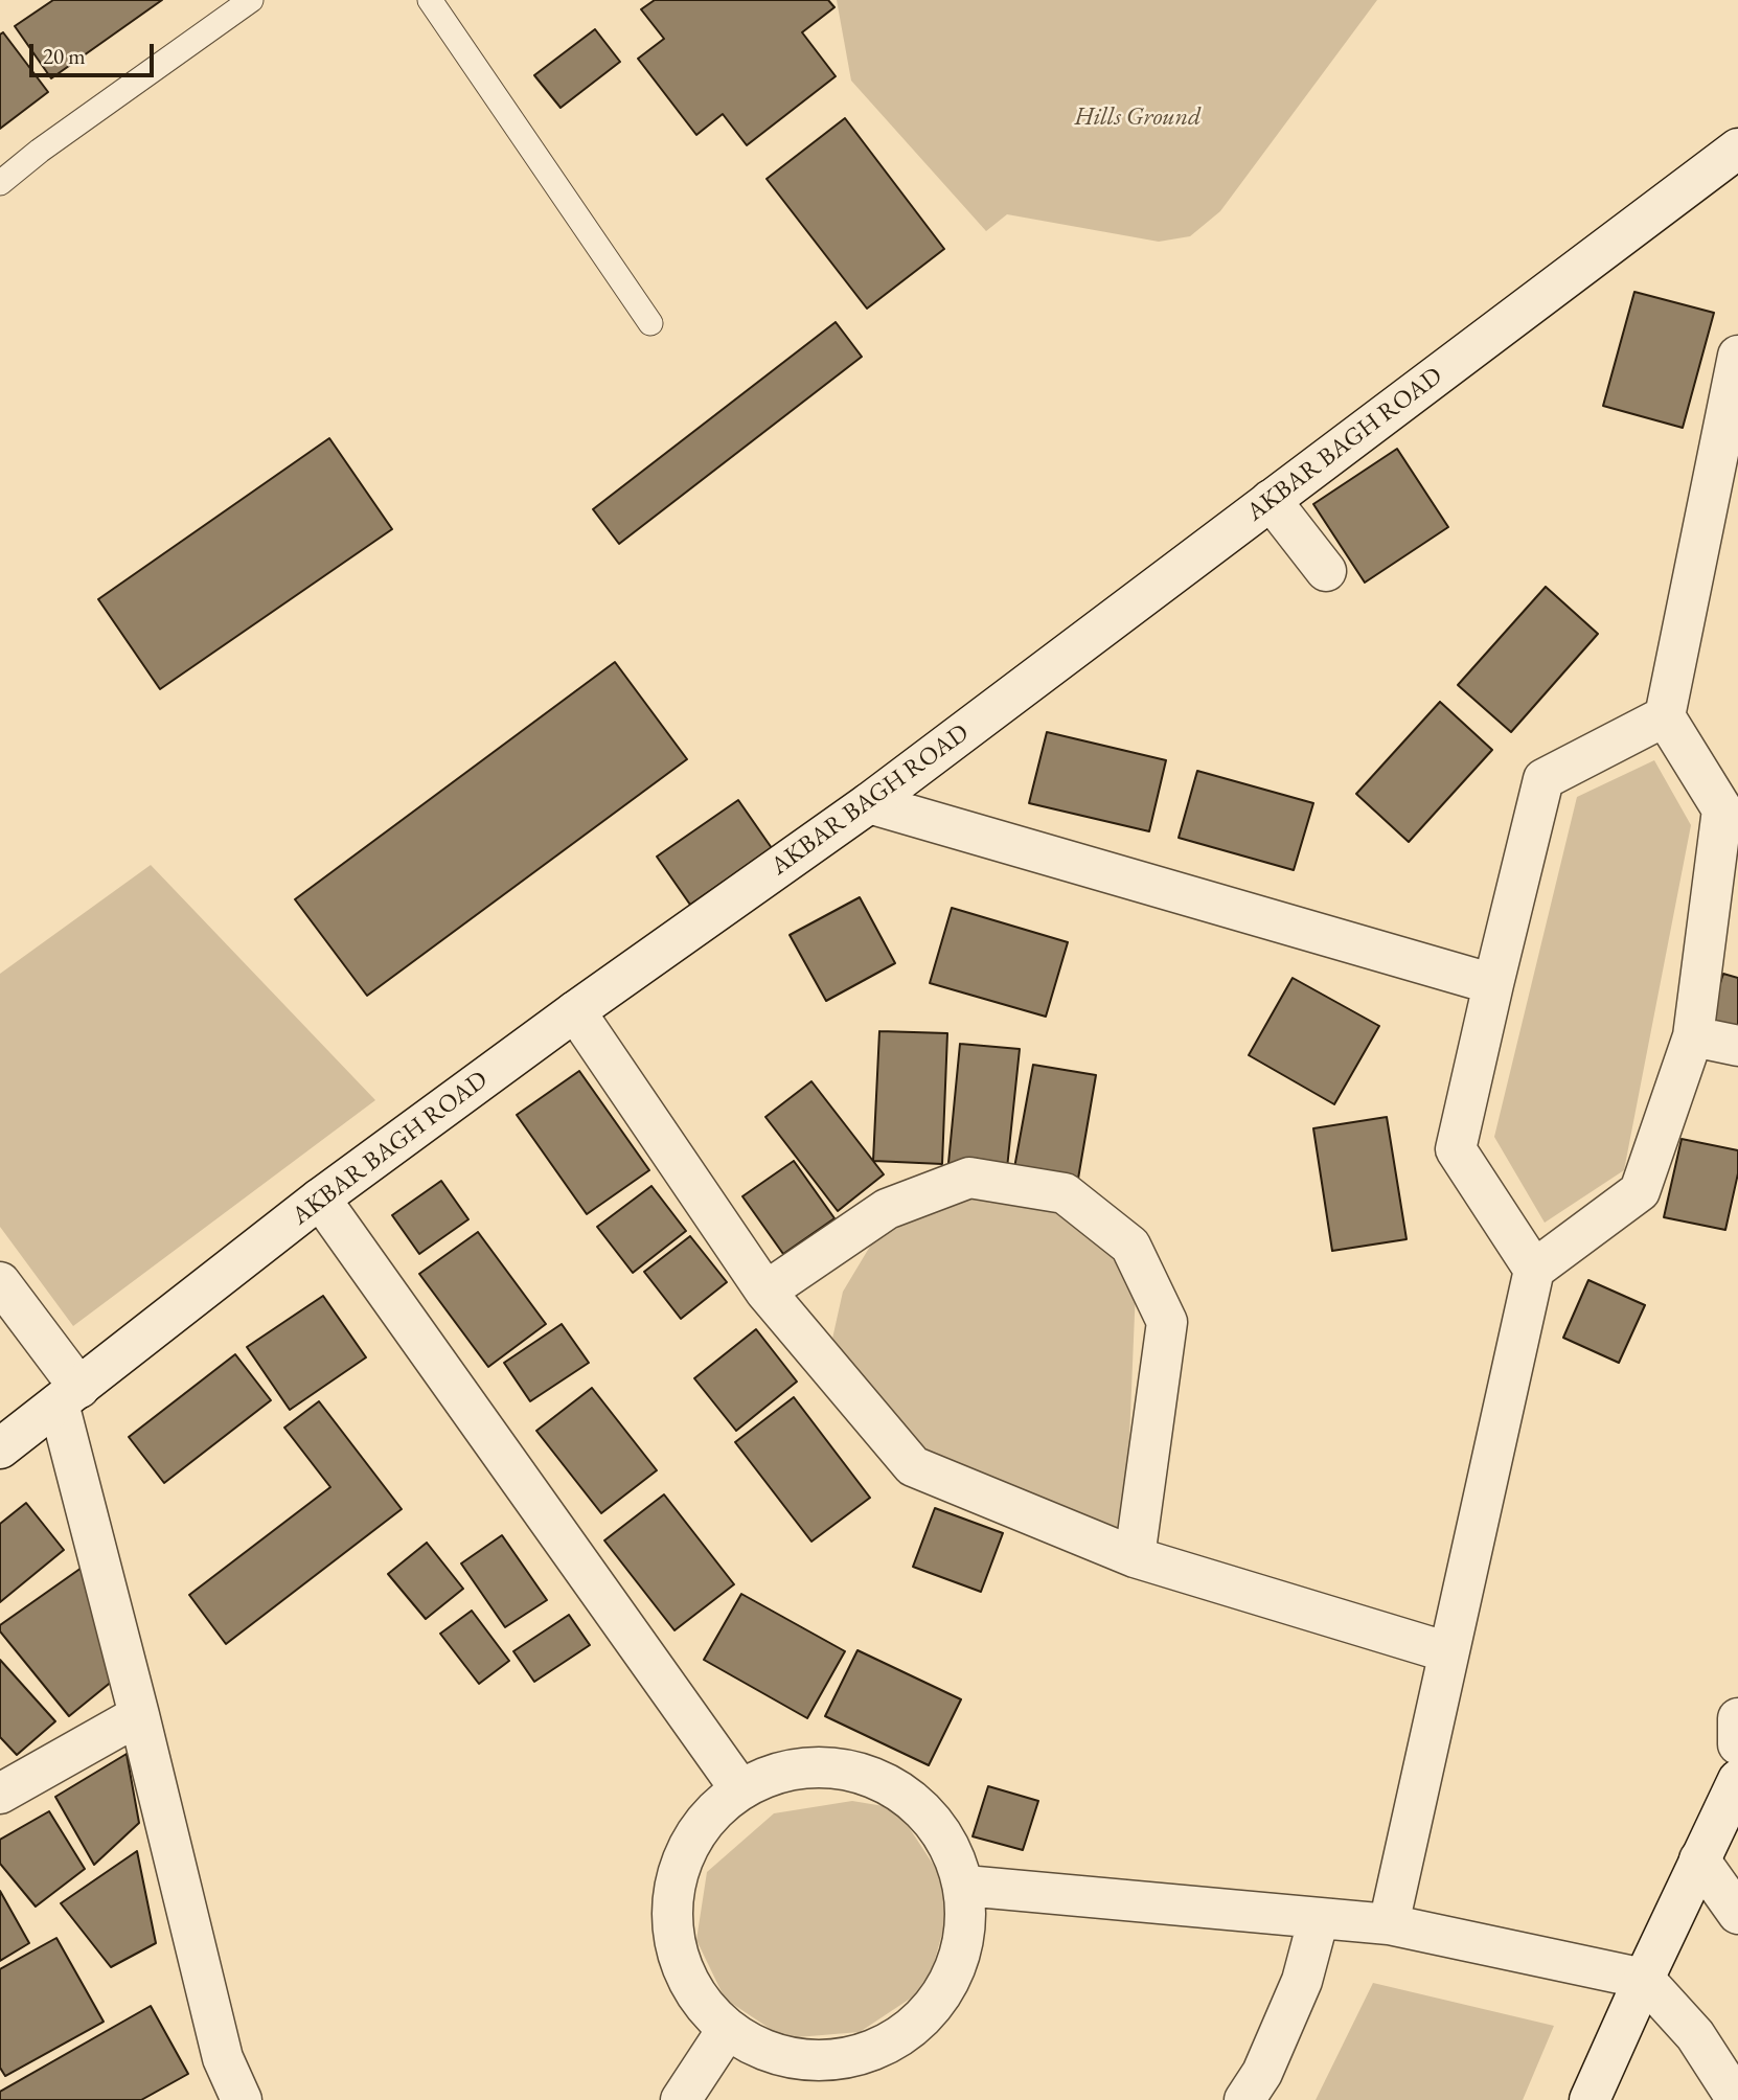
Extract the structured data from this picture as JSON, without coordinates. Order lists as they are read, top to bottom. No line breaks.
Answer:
{"streets":{"street":["AKBAR BAGH ROAD"]},"parks":["Hills Ground"],"scale_bar":"20 m"}
